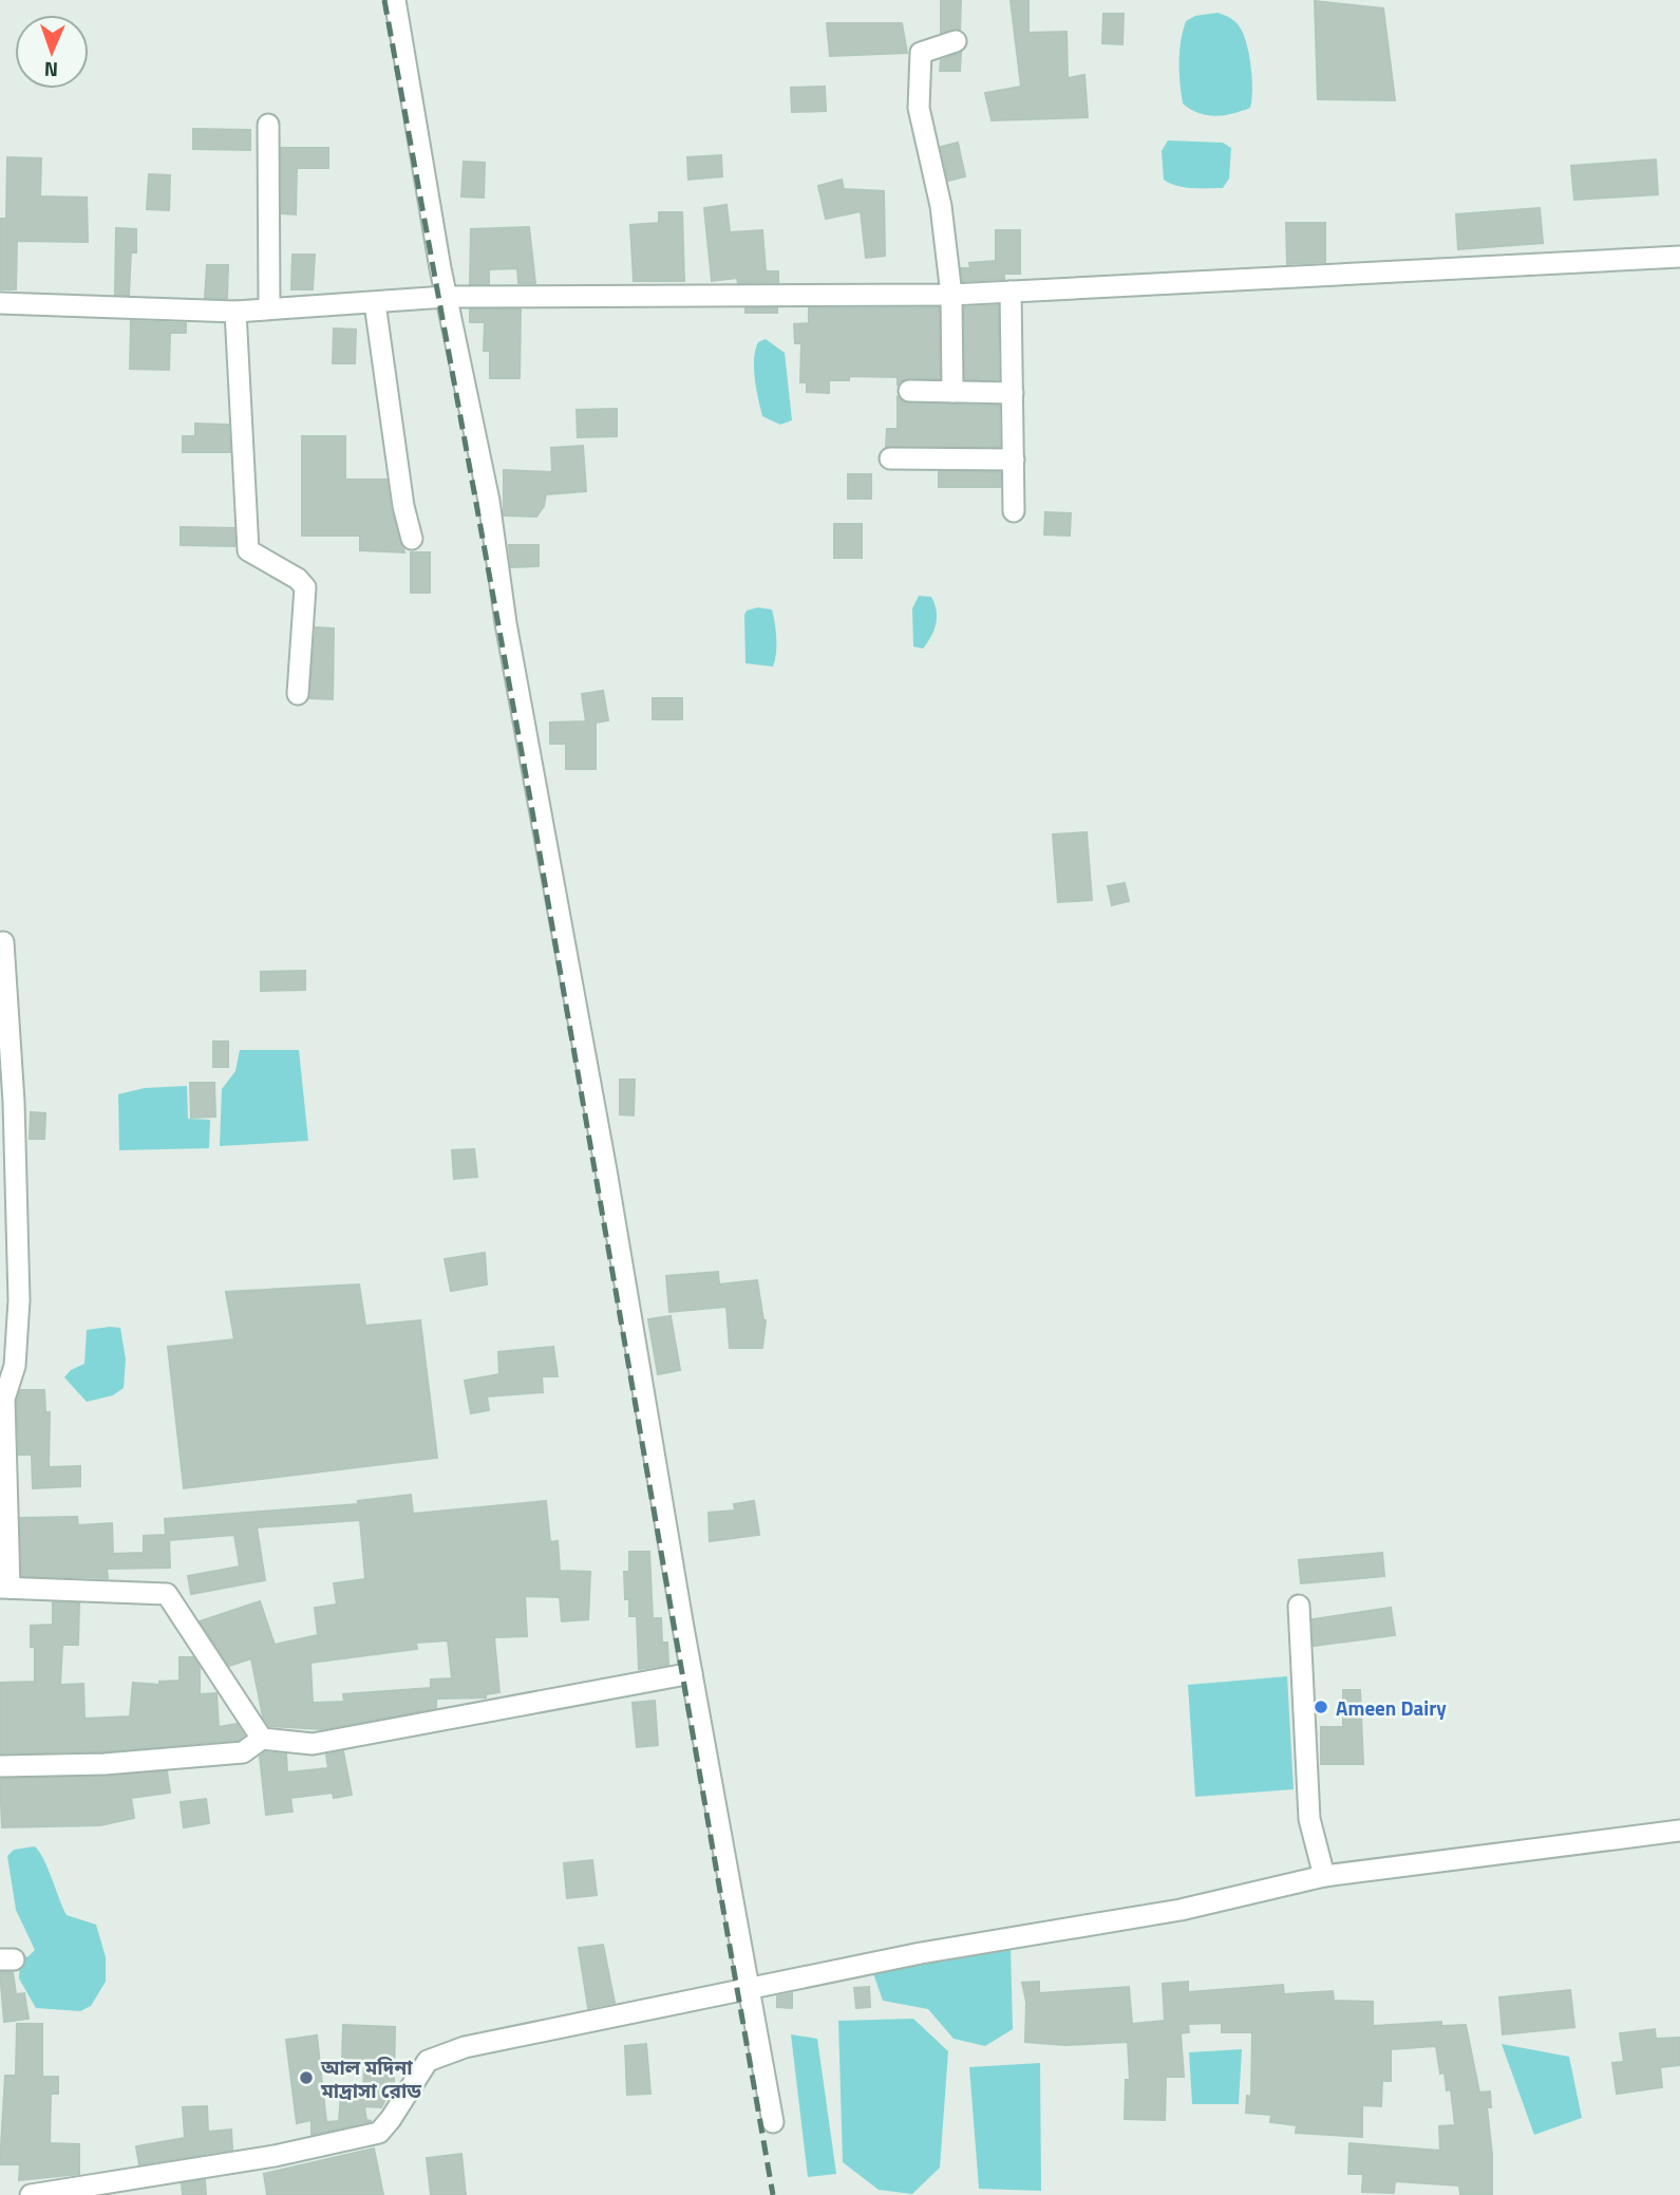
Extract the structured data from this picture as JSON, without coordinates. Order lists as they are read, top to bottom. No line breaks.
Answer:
{"places":["Ameen Dairy","আল মদিনা মাদ্রাসা রোড"],"north":"bottom"}
